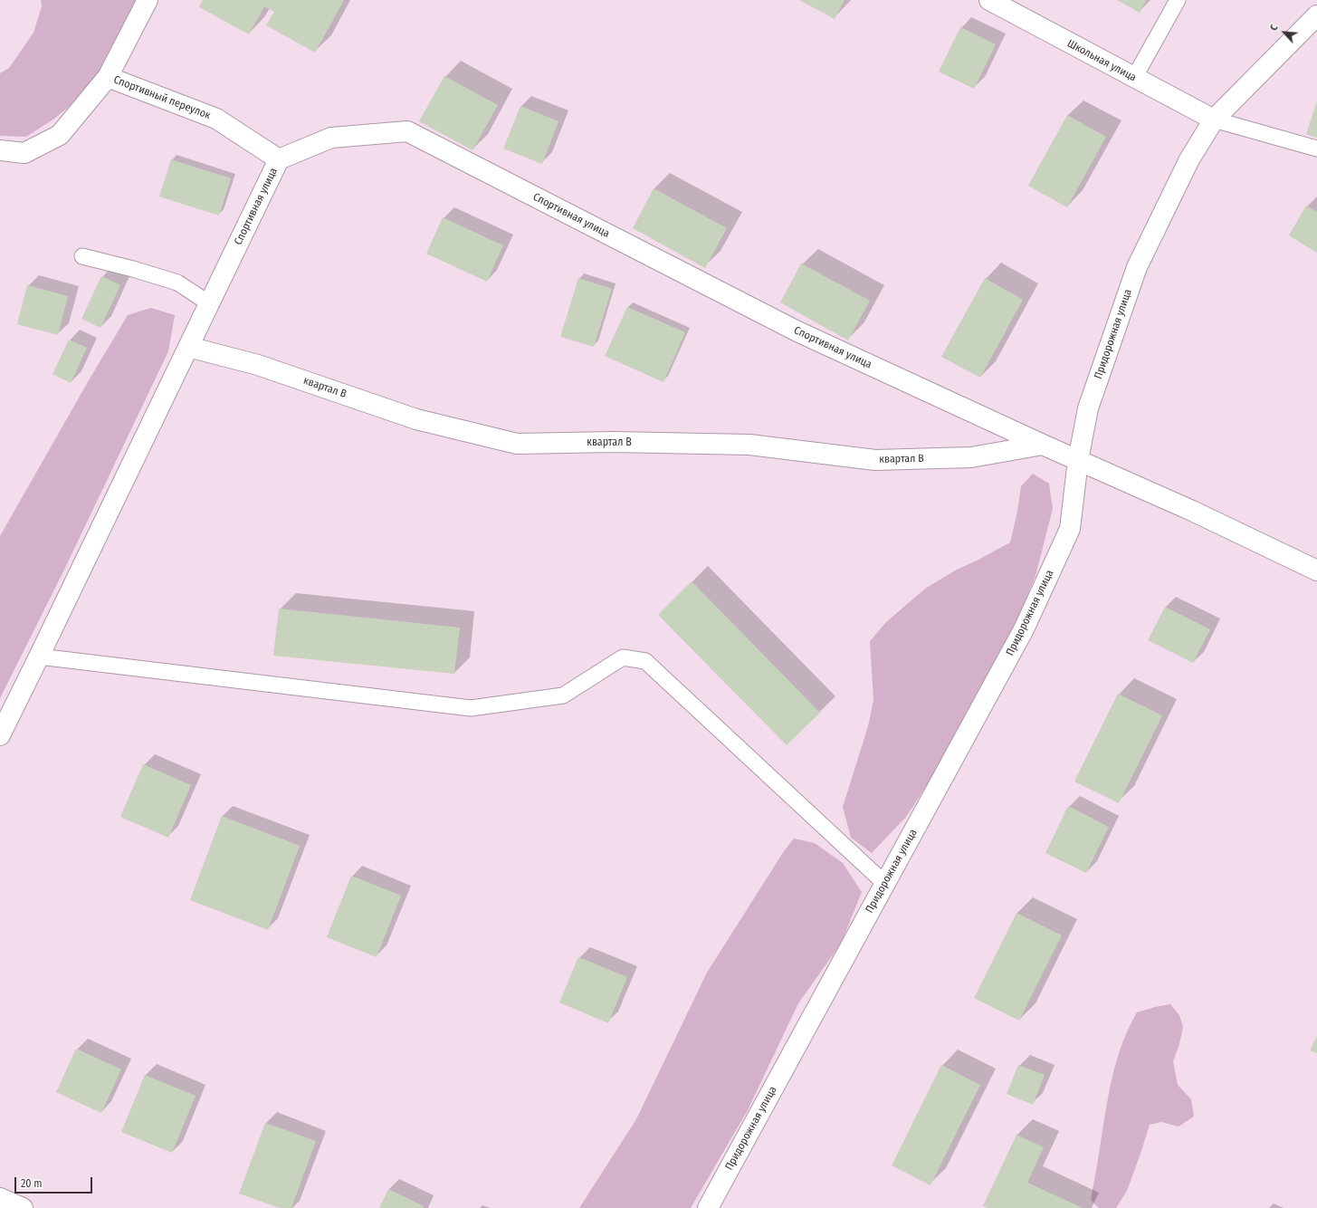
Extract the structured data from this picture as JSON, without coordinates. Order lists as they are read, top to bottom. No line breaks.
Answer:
{"streets":{"street":["Школьная улица","Спортивный переулок","Спортивная улица","Придорожная улица","квартал В"]},"crossings":[["Школьная улица","Придорожная улица"],["Спортивный переулок","Спортивная улица"],["Спортивная улица","Придорожная улица"],["Спортивная улица","квартал В"]],"scale_bar":"20 m","north":"top left"}
